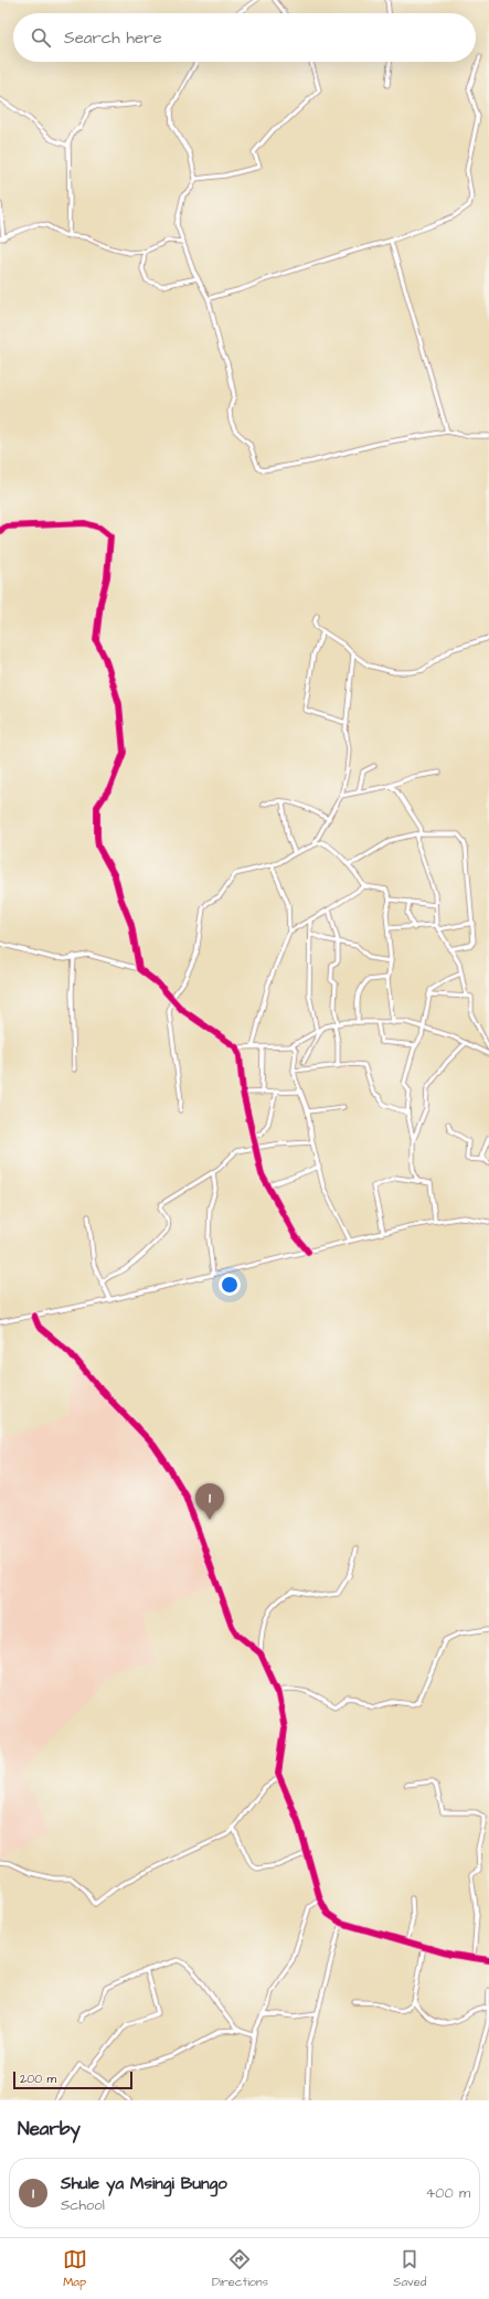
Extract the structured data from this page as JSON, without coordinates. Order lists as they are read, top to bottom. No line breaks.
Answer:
{"scale_bar":"200 m","page":{"search":"Search here","pins":"1","scale":"200 m","heading":"Nearby","list":[{"mark":"1","name":"Shule ya Msingi Bungo","note":"School","value":"400 m"}],"nav":["Map","Directions","Saved"]}}
